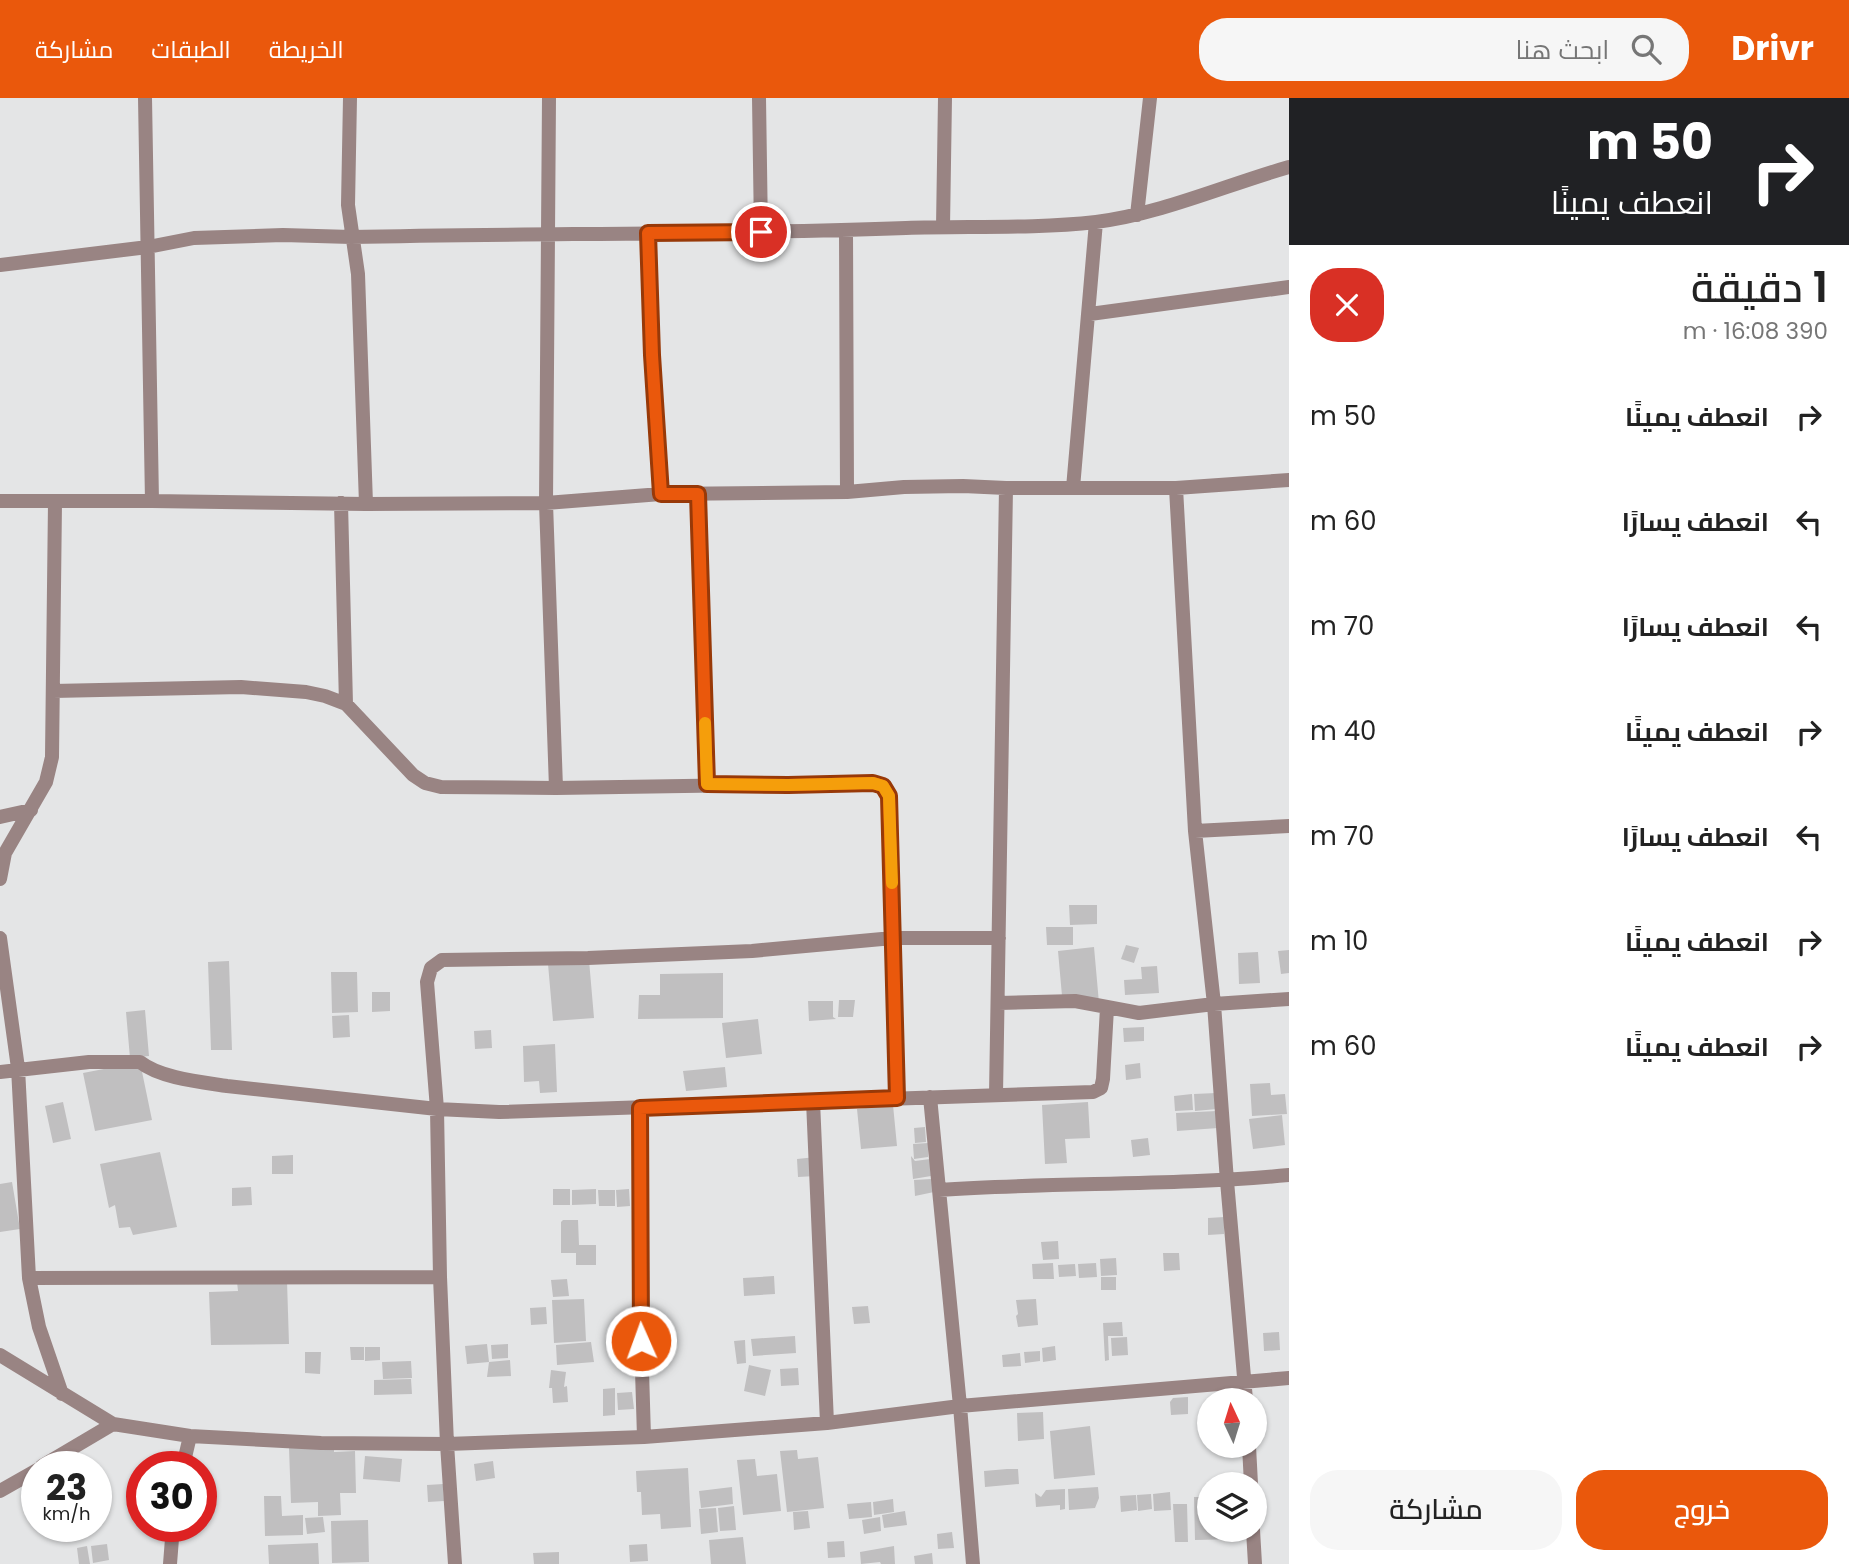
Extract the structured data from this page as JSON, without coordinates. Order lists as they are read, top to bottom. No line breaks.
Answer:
{"north":"top","page":{"header":"Drivr","search":"ابحث هنا","nav":["الخريطة","الطبقات","مشاركة"],"turn":["50 m","انعطف يمينًا"],"heading":["1 دقيقة","390 m · 16:08"],"list":[{"name":"انعطف يمينًا","value":"50 m"},{"name":"انعطف يسارًا","value":"60 m"},{"name":"انعطف يسارًا","value":"70 m"},{"name":"انعطف يمينًا","value":"40 m"},{"name":"انعطف يسارًا","value":"70 m"},{"name":"انعطف يمينًا","value":"10 m"},{"name":"انعطف يمينًا","value":"60 m"}],"speed":"23 km/h","limit":"30","buttons":["خروج","مشاركة"]}}
